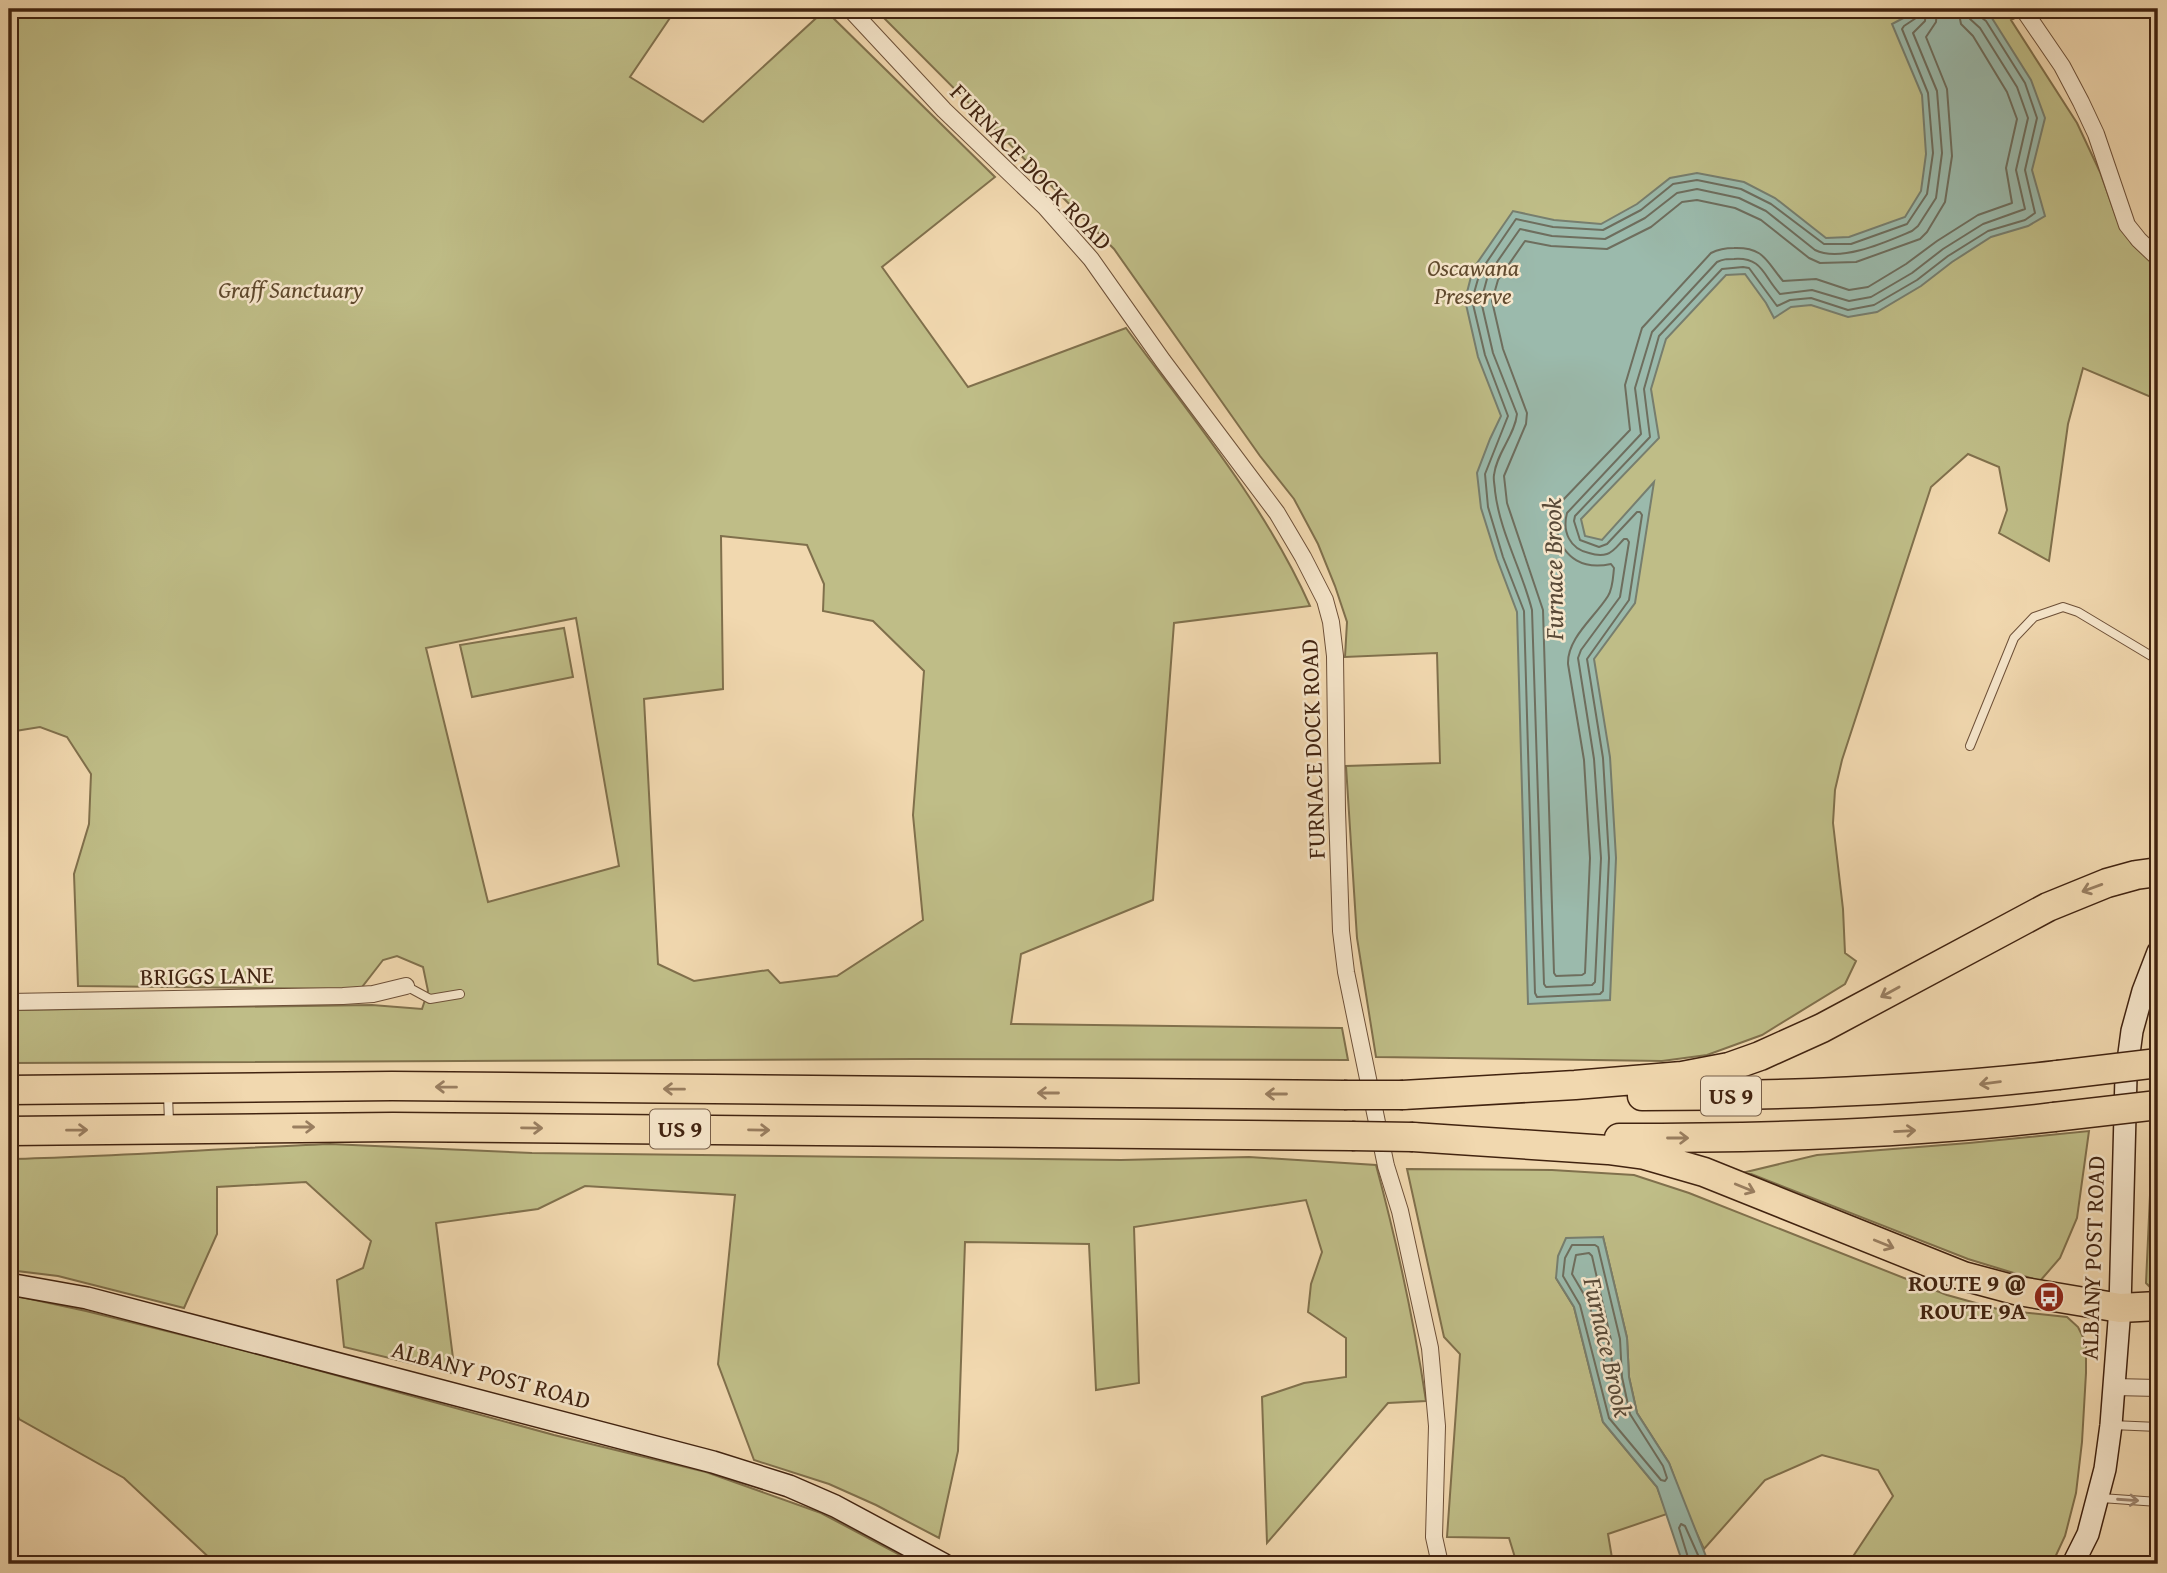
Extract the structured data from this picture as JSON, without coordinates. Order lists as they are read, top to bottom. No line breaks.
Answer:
{"streets":{"highway":["US 9"],"main road":["ALBANY POST ROAD"],"street":["FURNACE DOCK ROAD","BRIGGS LANE"]},"water":["Furnace Brook"],"parks":["Oscawana Preserve","Graff Sanctuary"],"places":{"bus stop":["ROUTE 9 @ ROUTE 9A"]}}
